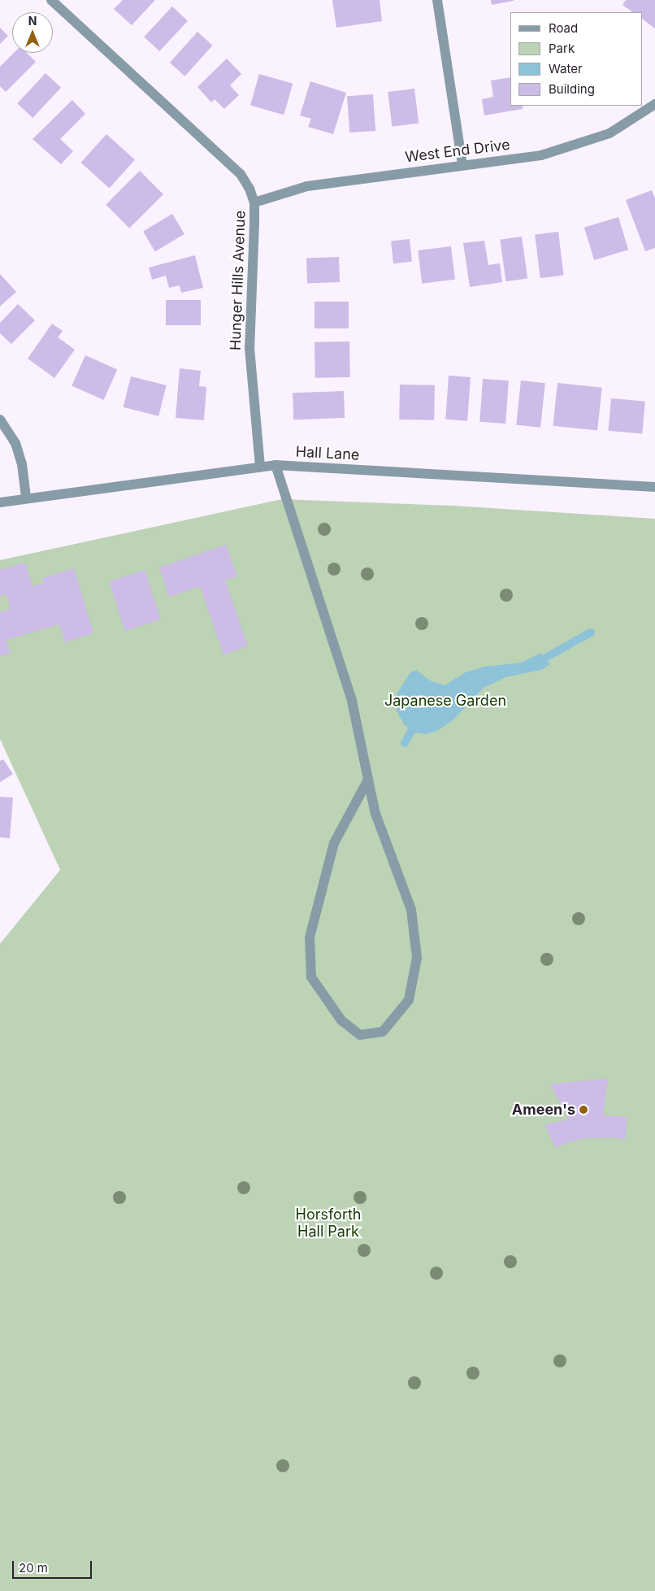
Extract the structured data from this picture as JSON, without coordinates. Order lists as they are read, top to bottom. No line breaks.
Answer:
{"streets":{"street":["West End Drive","Hunger Hills Avenue","Hall Lane"]},"crossings":[["West End Drive","Hunger Hills Avenue"],["Hunger Hills Avenue","Hall Lane"]],"parks":["Japanese Garden","Horsforth Hall Park"],"places":["Ameen's"],"legend":["Road","Park","Water","Building"],"scale_bar":"20 m","north":"top"}
